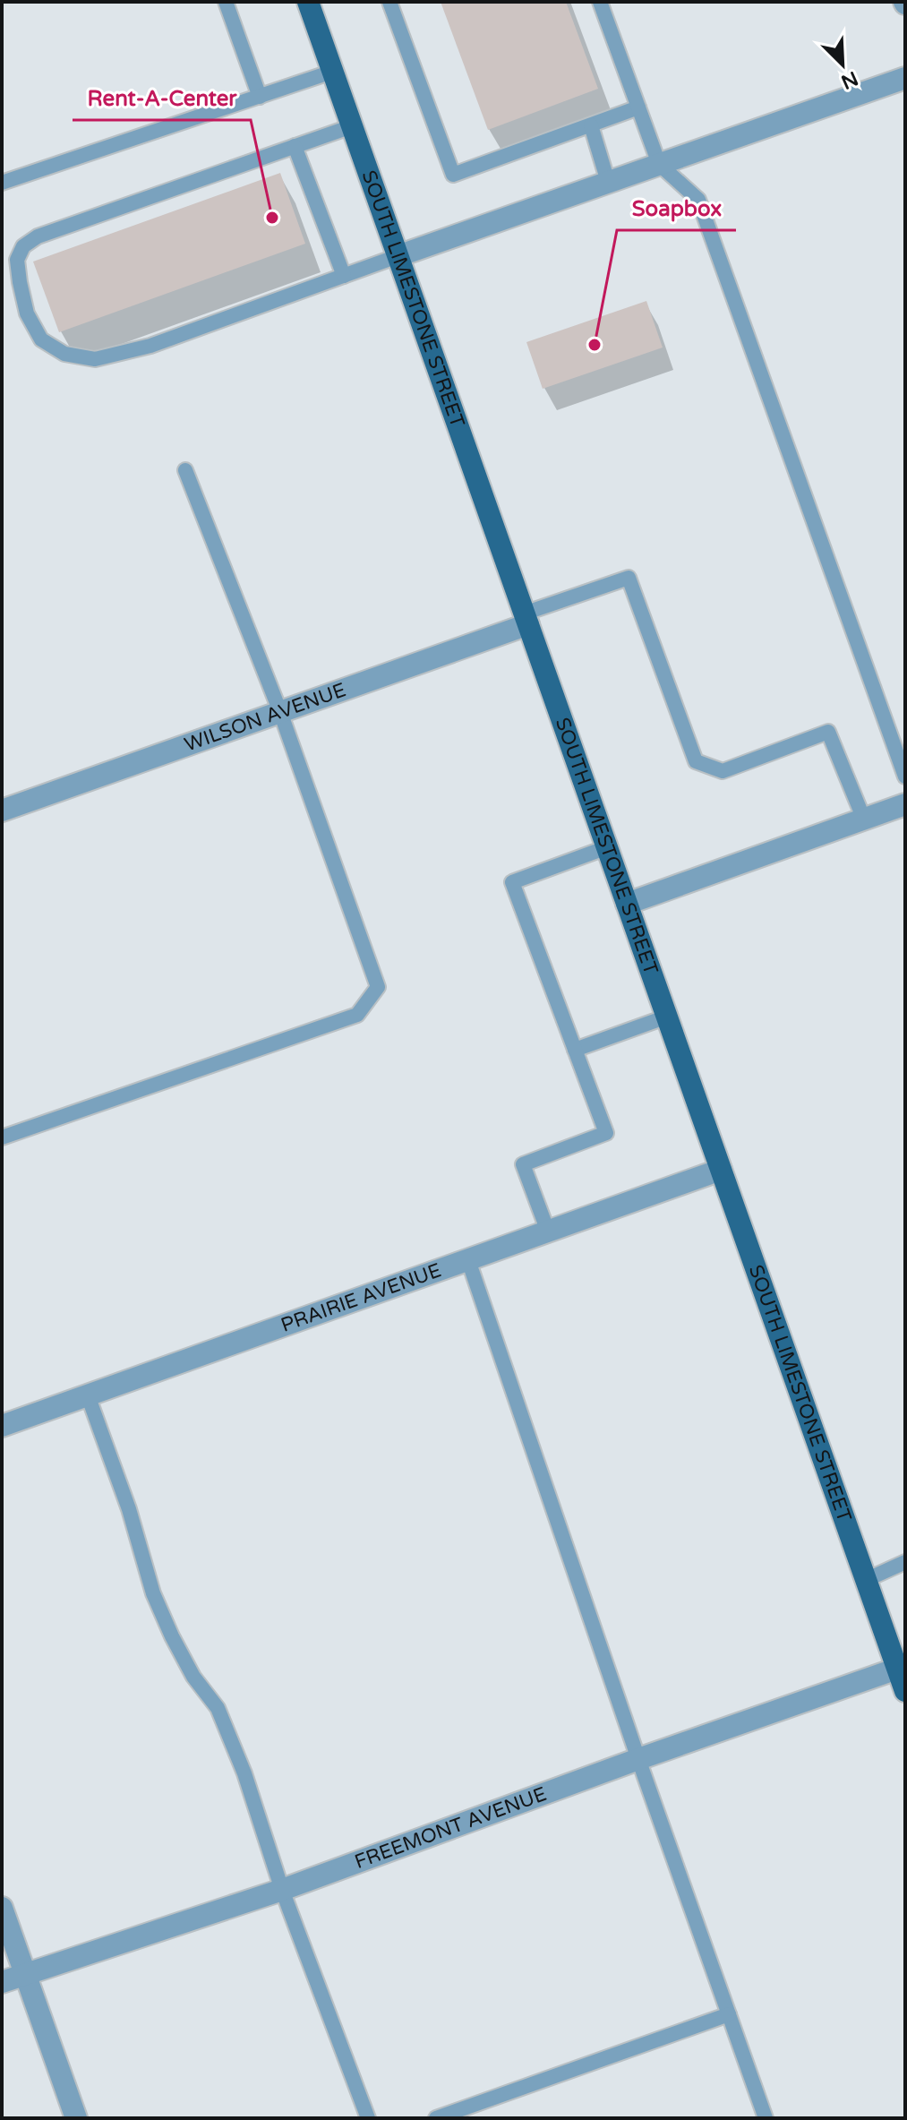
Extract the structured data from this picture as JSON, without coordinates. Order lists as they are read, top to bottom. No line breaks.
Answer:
{"streets":{"main road":["SOUTH LIMESTONE STREET"],"street":["WILSON AVENUE","PRAIRIE AVENUE","FREEMONT AVENUE"]},"crossings":[["SOUTH LIMESTONE STREET","WILSON AVENUE"],["SOUTH LIMESTONE STREET","PRAIRIE AVENUE"],["SOUTH LIMESTONE STREET","FREEMONT AVENUE"]],"places":["Rent-A-Center","Soapbox"],"north":"bottom right"}
